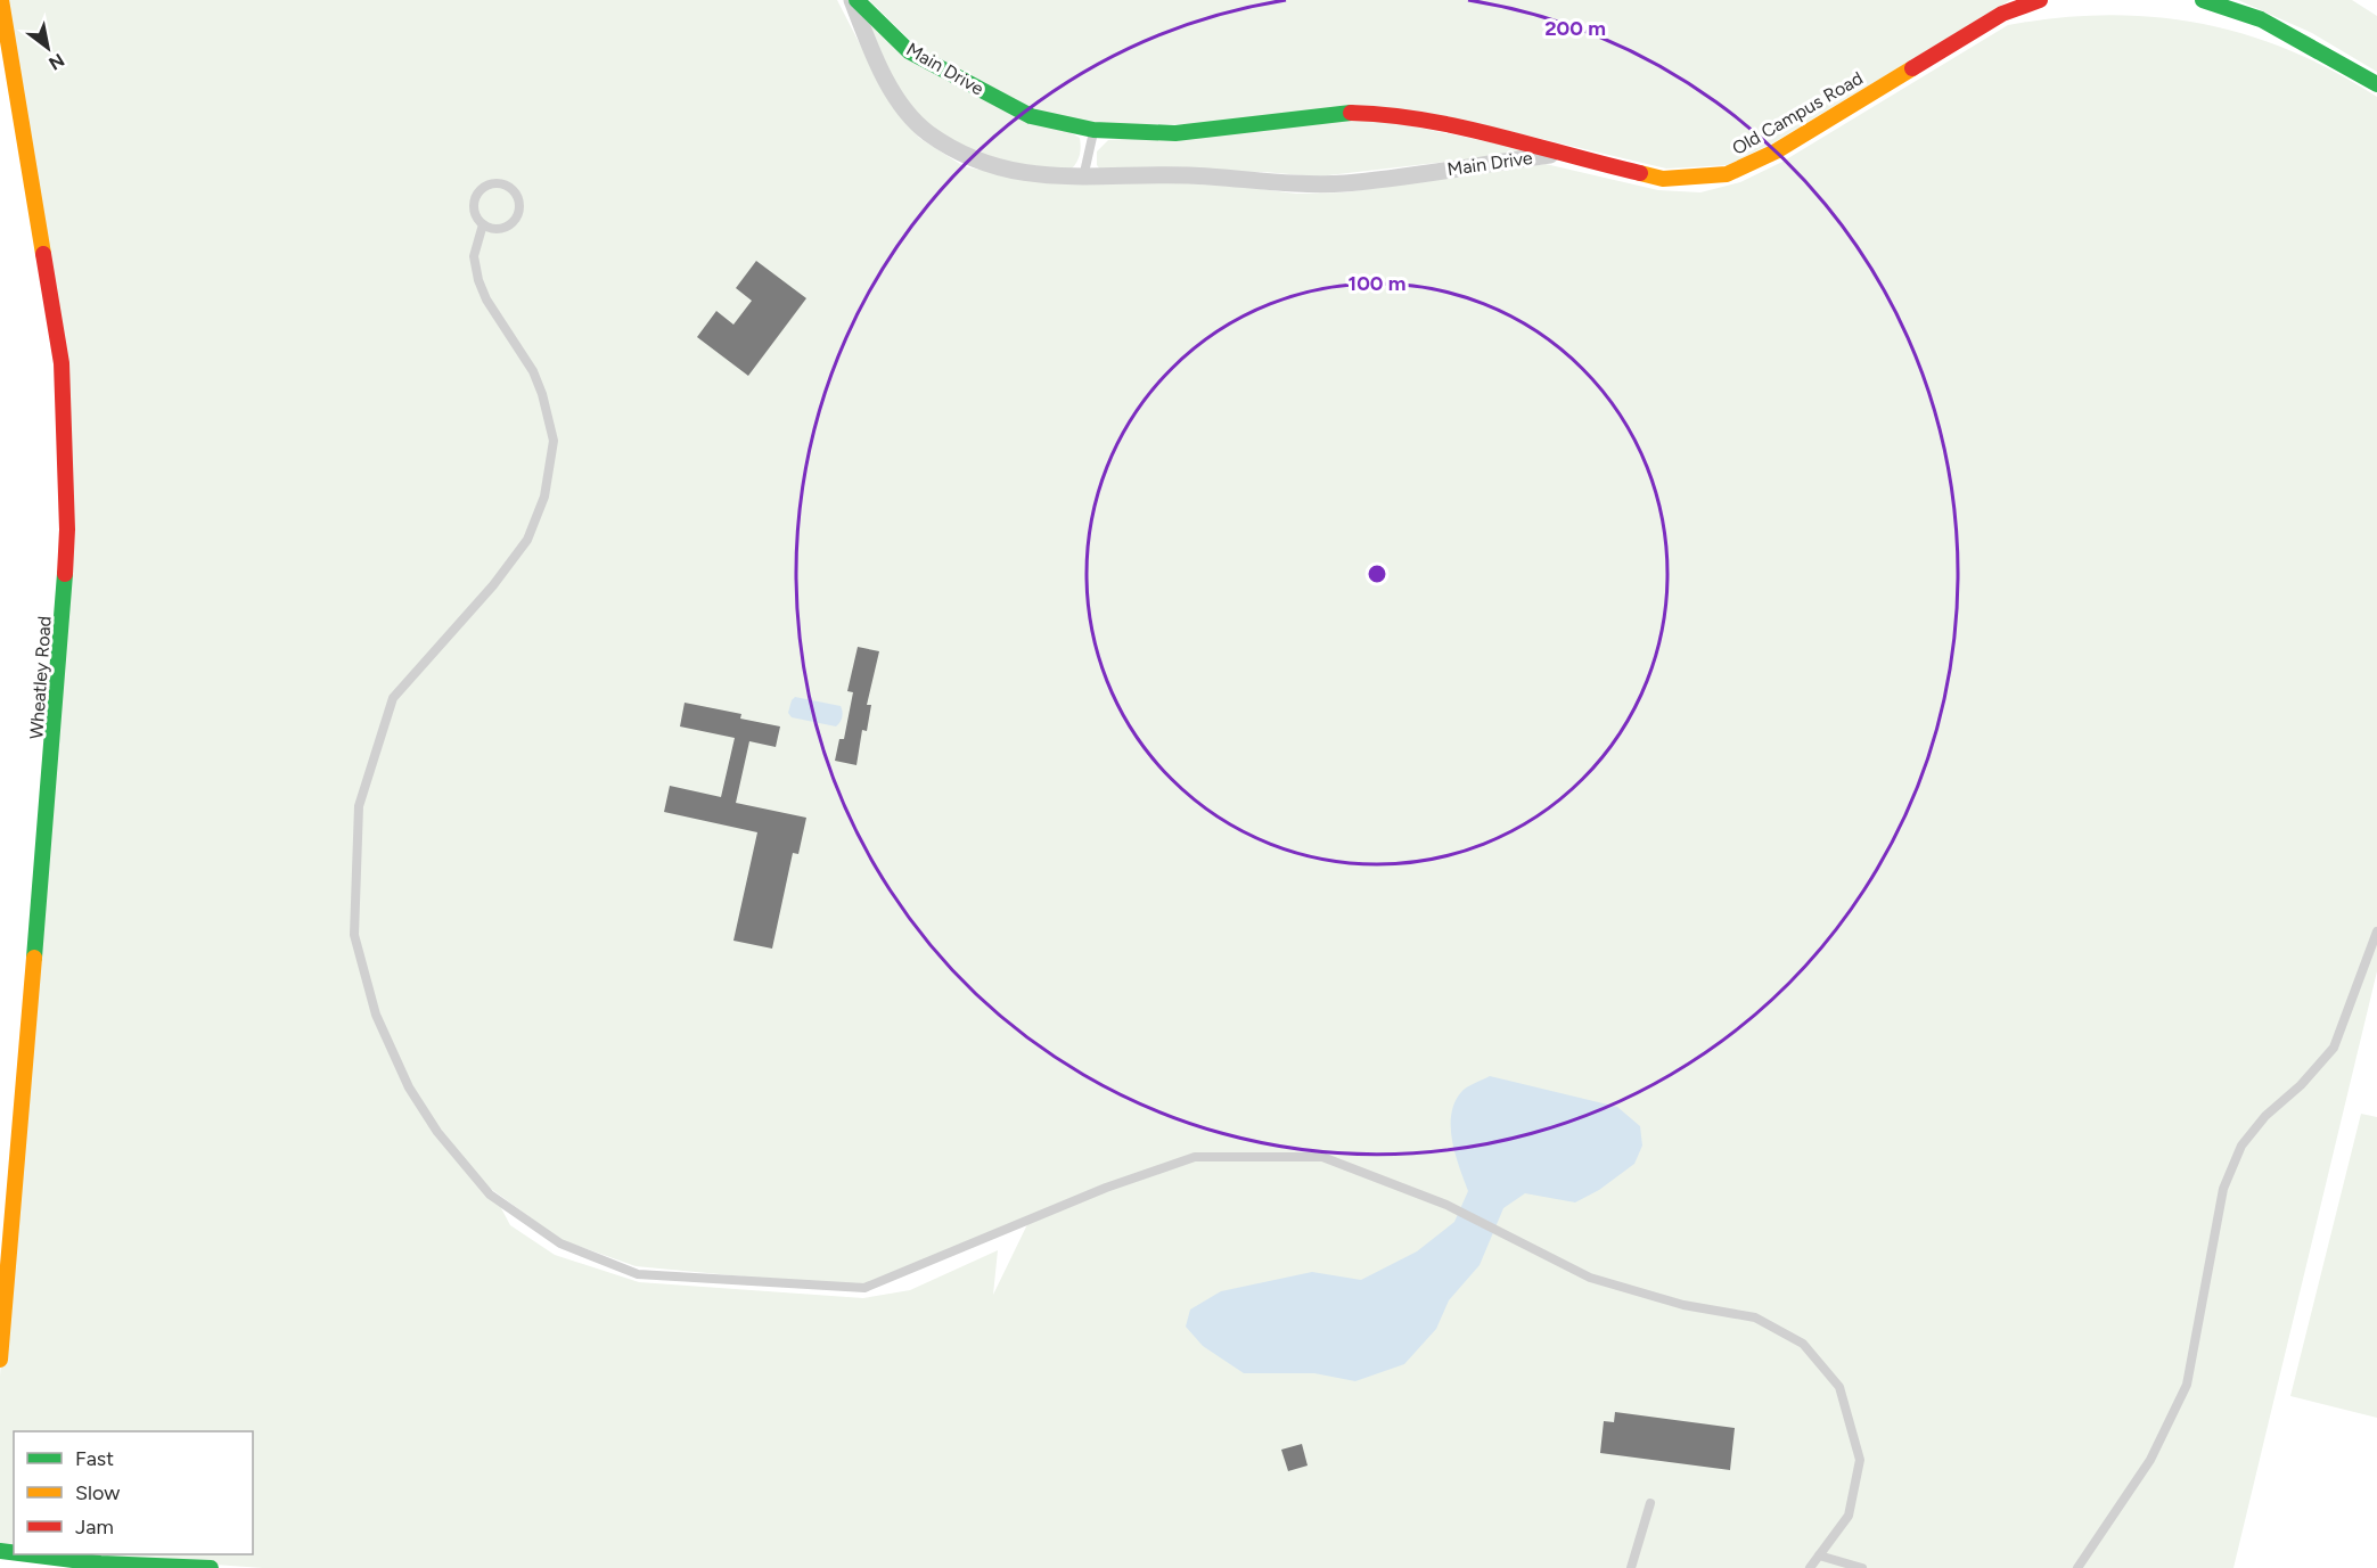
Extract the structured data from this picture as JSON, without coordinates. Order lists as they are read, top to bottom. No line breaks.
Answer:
{"streets":{"street":["Main Drive","Old Campus Road","Wheatley Road"]},"crossings":[["Main Drive","Old Campus Road"]],"legend":["Fast","Slow","Jam"],"north":"bottom right","rings":["200 m","100 m"]}
